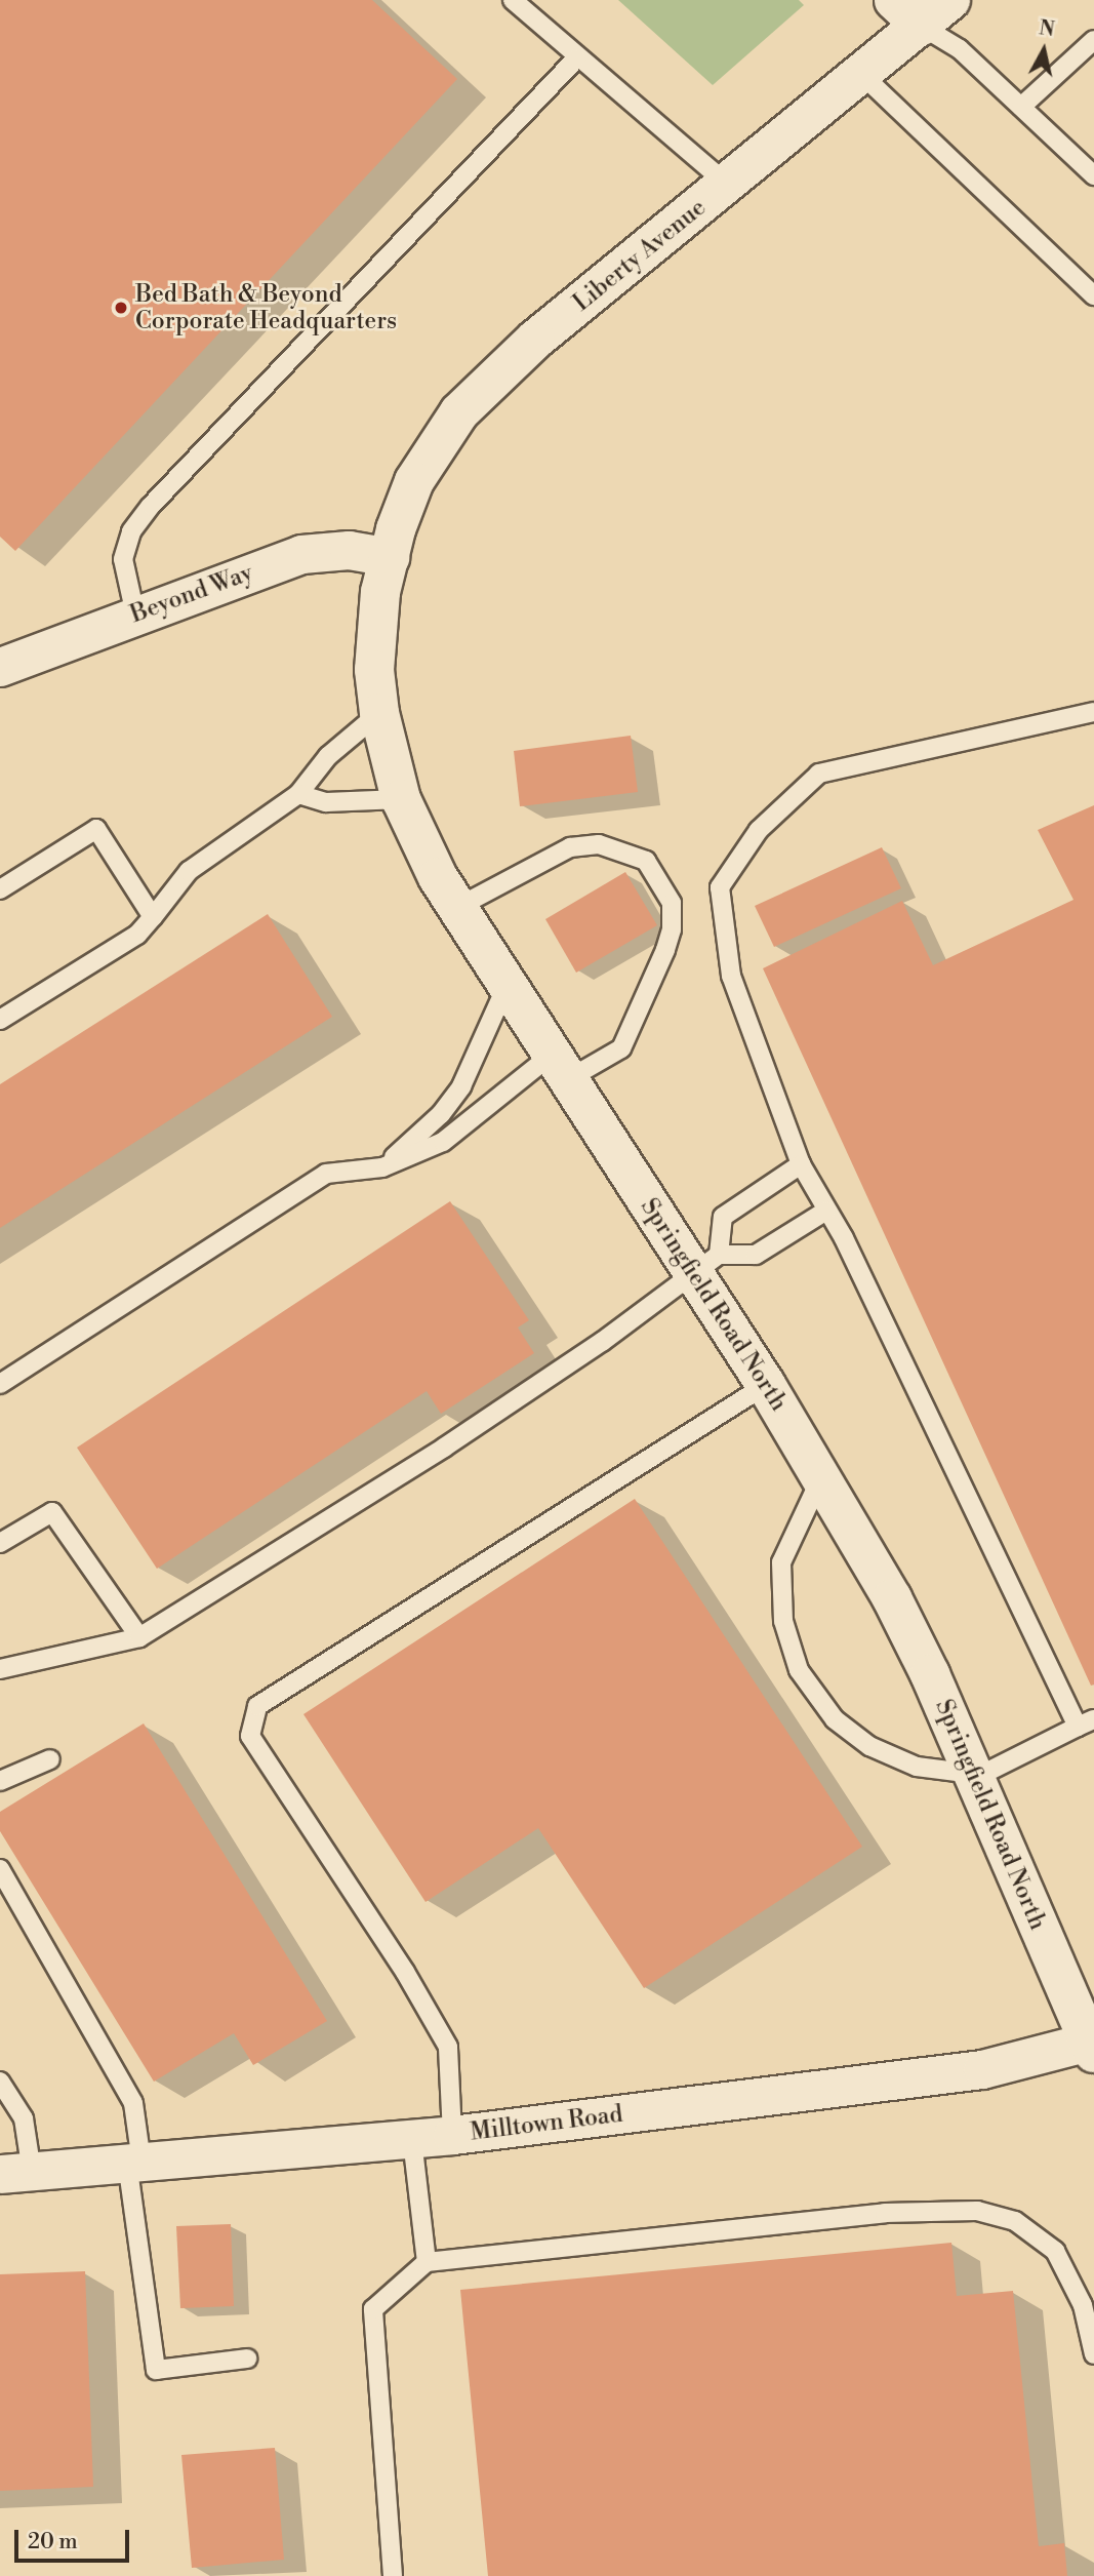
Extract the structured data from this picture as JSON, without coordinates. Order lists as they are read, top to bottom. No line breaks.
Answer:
{"streets":{"street":["Liberty Avenue","Beyond Way","Springfield Road North","Milltown Road"]},"crossings":[["Liberty Avenue","Beyond Way"],["Liberty Avenue","Springfield Road North"],["Beyond Way","Springfield Road North"],["Springfield Road North","Milltown Road"]],"places":["Bed Bath & Beyond Corporate Headquarters"],"scale_bar":"20 m","north":"top"}
